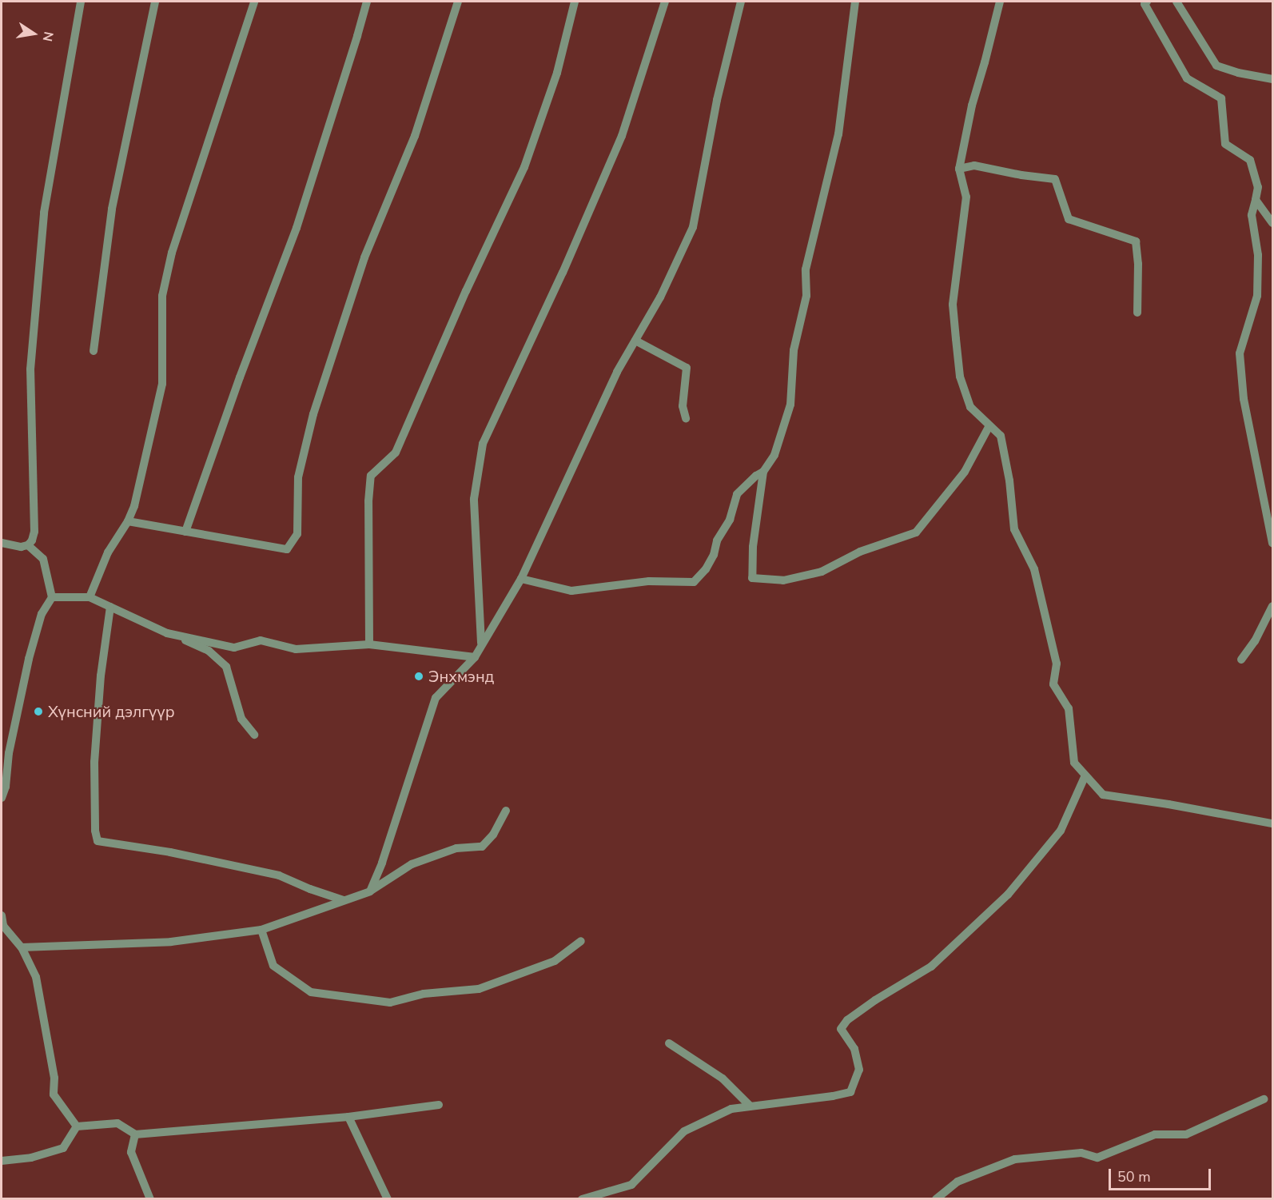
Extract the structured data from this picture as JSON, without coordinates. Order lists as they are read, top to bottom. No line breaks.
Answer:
{"places":["Энхмэнд","Хүнсний дэлгүүр"],"scale_bar":"50 m","north":"right"}
